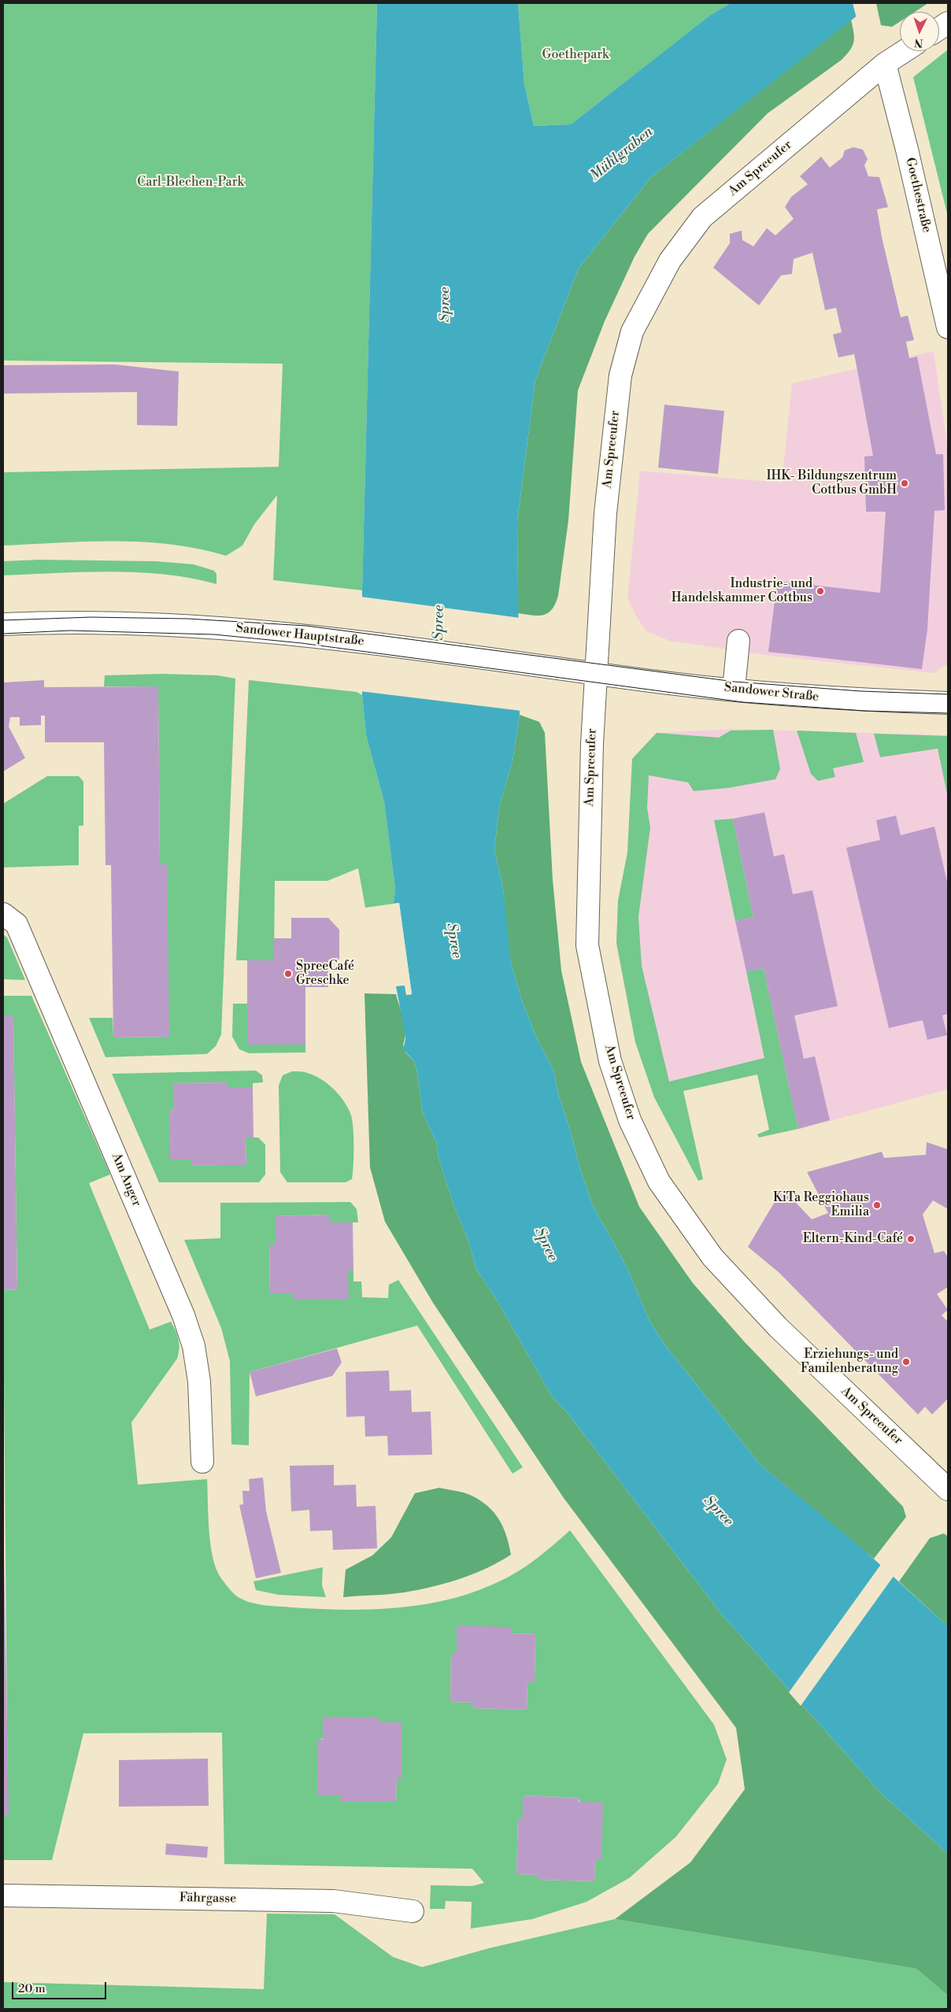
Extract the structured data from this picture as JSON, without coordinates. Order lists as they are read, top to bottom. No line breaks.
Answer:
{"streets":{"street":["Am Spreeufer","Goethestraße","Sandower Hauptstraße","Sandower Straße","Am Anger","Fährgasse"]},"crossings":[["Am Spreeufer","Goethestraße"],["Am Spreeufer","Sandower Hauptstraße"],["Am Spreeufer","Sandower Straße"],["Sandower Hauptstraße","Sandower Straße"]],"water":["Mühlgraben","Spree"],"parks":["Goethepark","Carl-Blechen-Park"],"places":["IHK- Bildungszentrum Cottbus GmbH","Industrie- und Handelskammer Cottbus","SpreeCafé Greschke","KiTa Reggiohaus Emilia","Eltern-Kind-Café","Erziehungs- und Familenberatung"],"scale_bar":"20 m","north":"bottom"}
